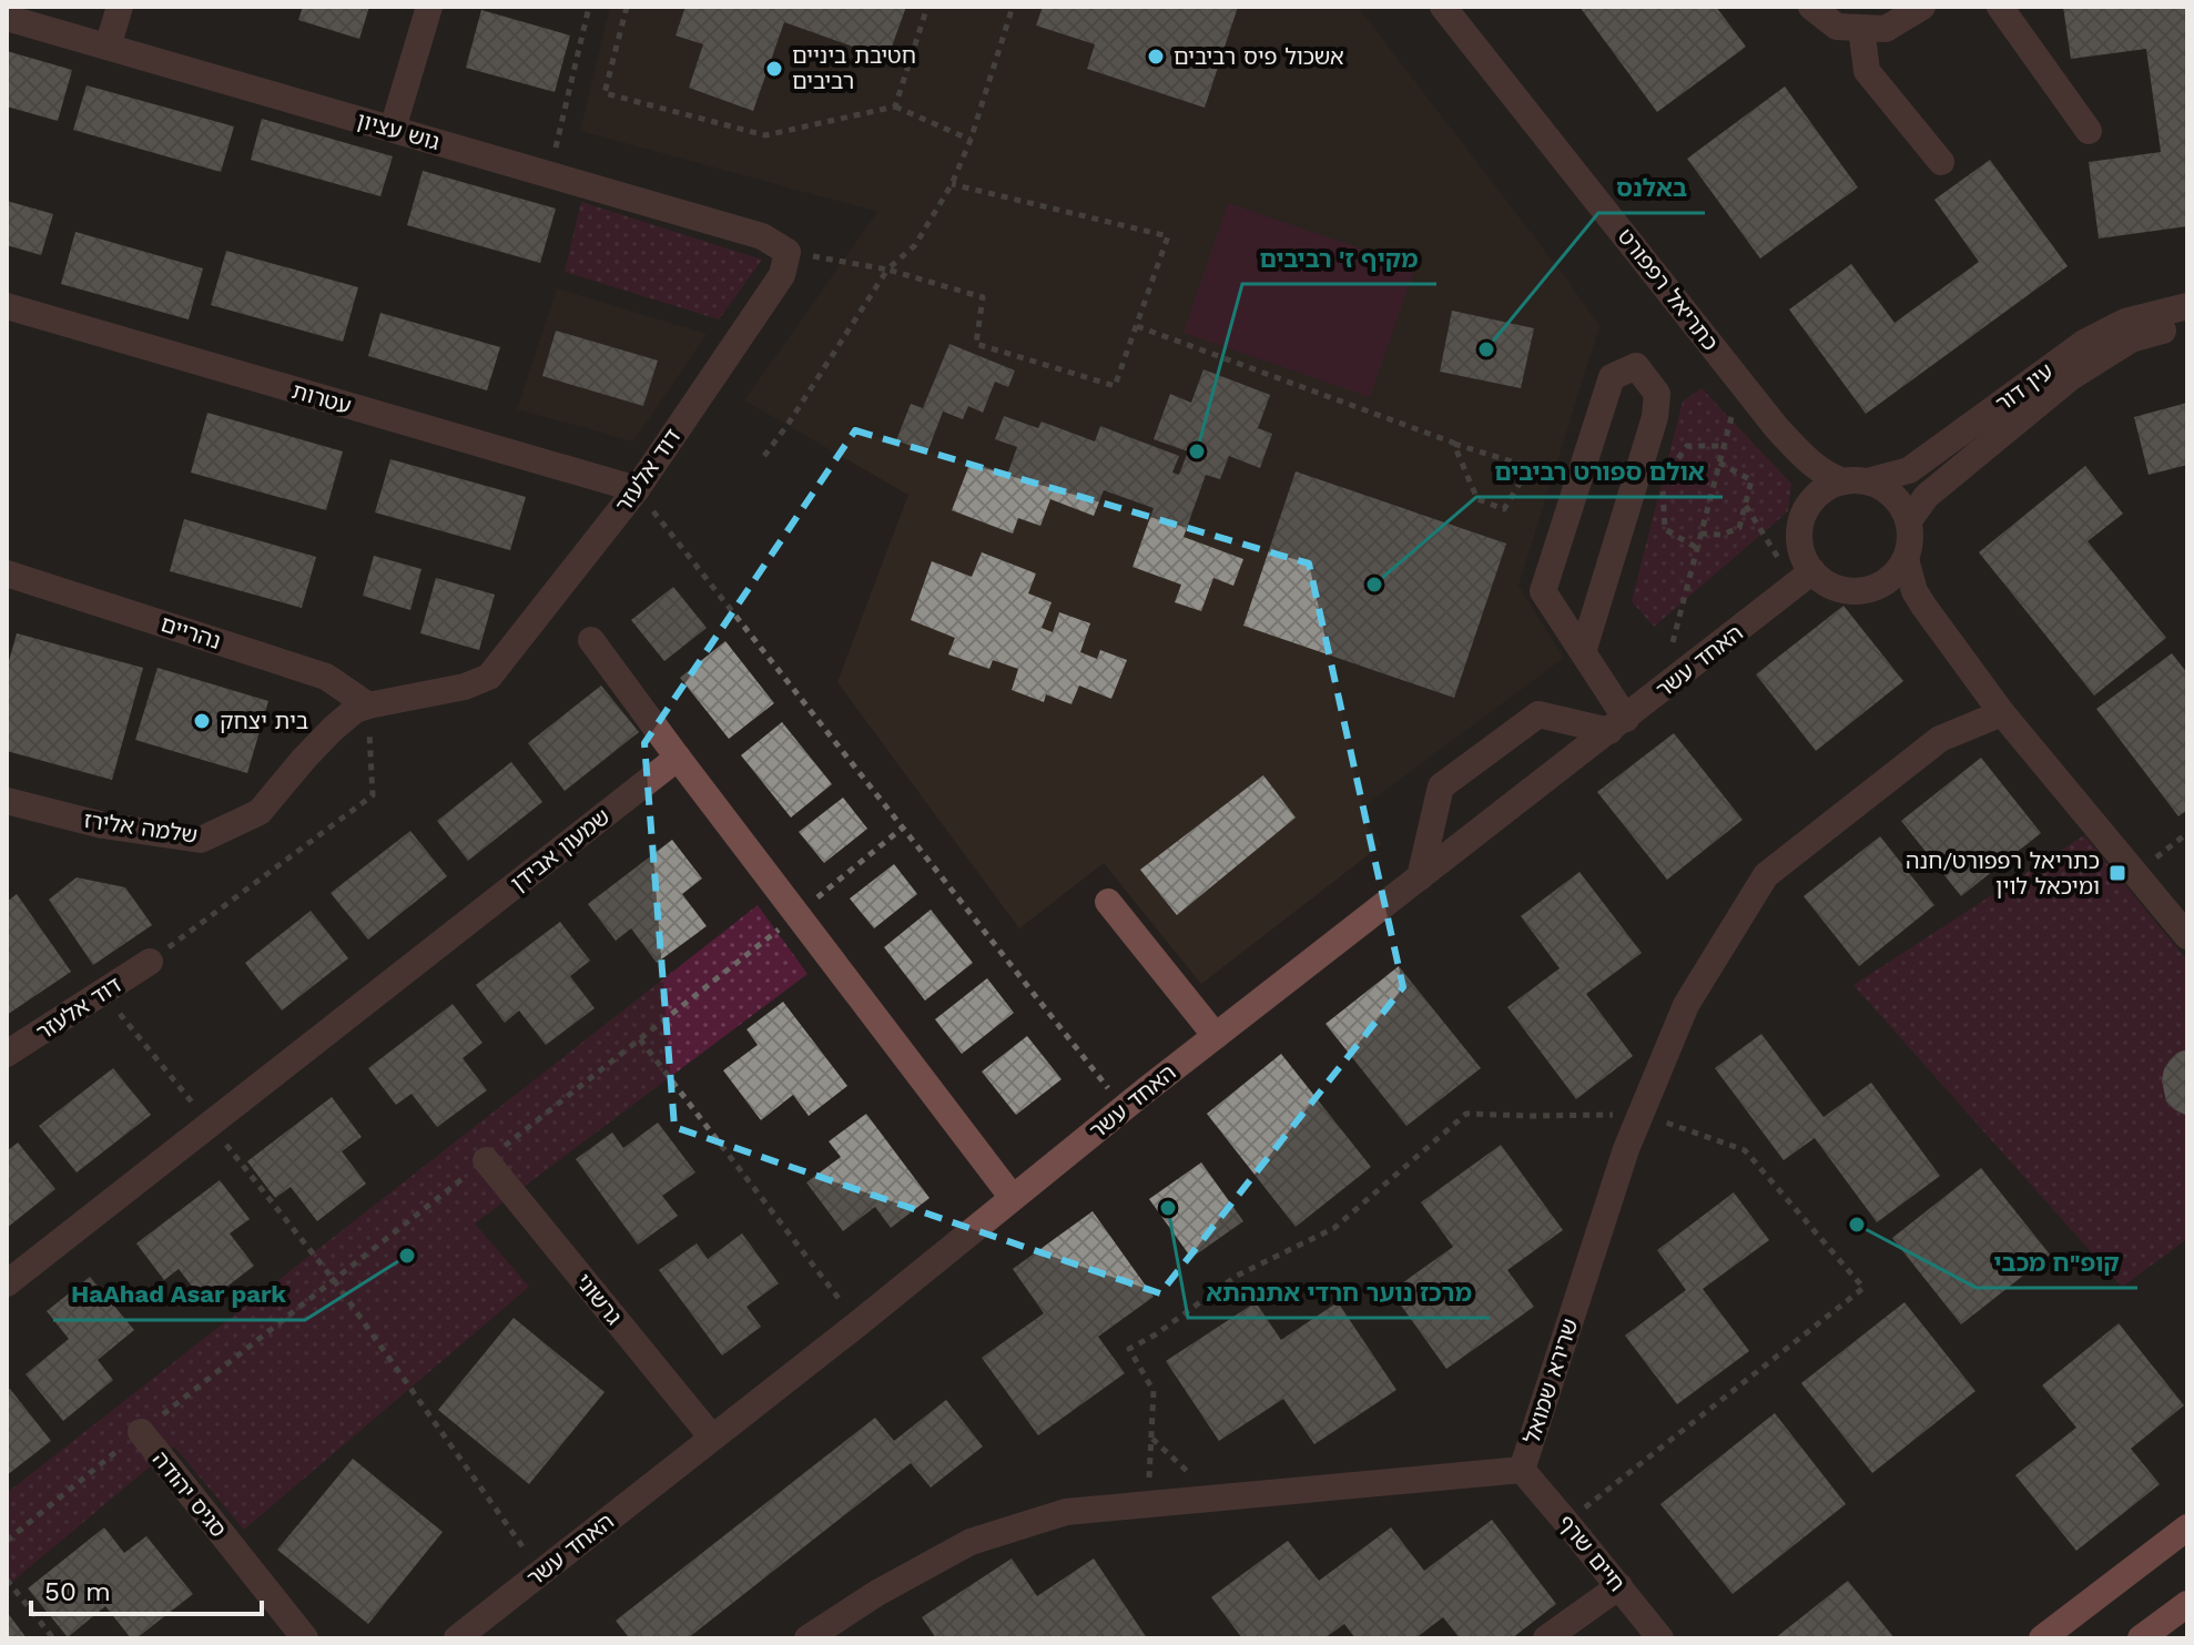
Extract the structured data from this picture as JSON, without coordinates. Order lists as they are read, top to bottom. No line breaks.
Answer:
{"streets":{"street":["גוש עציון","כתריאל רפפורט","עין דור","עטרות","דוד אלעזר","נהריים","האחד עשר","שלמה אלירז","שמעון אבידן","גרשוני","שרירא שמואל","סגיס יהודה","חיים שרף"]},"crossings":[["גוש עציון","דוד אלעזר"],["כתריאל רפפורט","עין דור"],["כתריאל רפפורט","האחד עשר"],["עין דור","האחד עשר"],["עטרות","דוד אלעזר"],["דוד אלעזר","שלמה אלירז"],["נהריים","שלמה אלירז"],["האחד עשר","גרשוני"],["שרירא שמואל","חיים שרף"]],"places":{"other":["אשכול פיס רביבים","חטיבת ביניים רביבים","באלנס","מקיף ז' רביבים","אולם ספורט רביבים","בית יצחק","מרכז נוער חרדי אתנהתא","קופ\"ח מכבי","HaAhad Asar park"],"transit":["כתריאל רפפורט/חנה ומיכאל לוין"]},"scale_bar":"50 m"}
